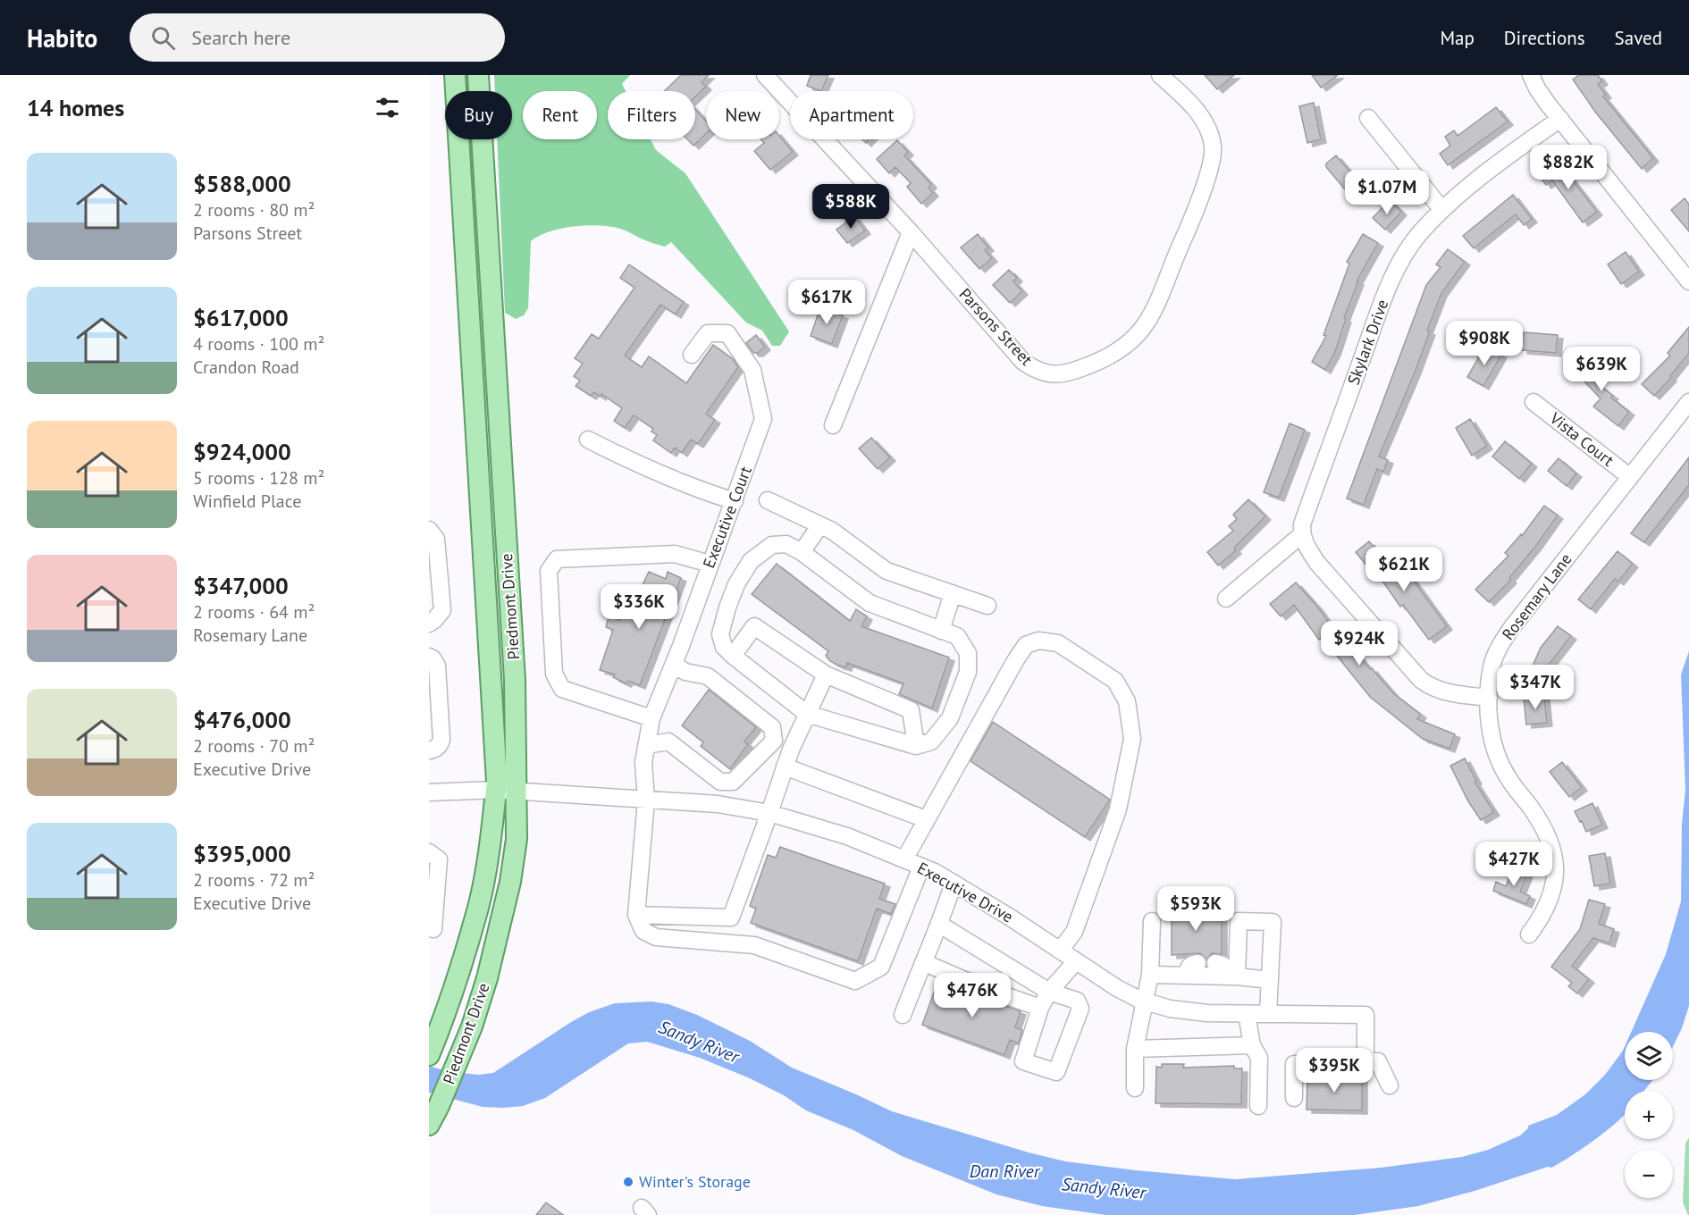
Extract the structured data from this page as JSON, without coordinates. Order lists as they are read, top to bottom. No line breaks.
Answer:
{"streets":{"main road":["Piedmont Drive"],"street":["Parsons Street","Skylark Drive","Vista Court","Executive Court","Rosemary Lane","Executive Drive"]},"crossings":[["Vista Court","Rosemary Lane"],["Executive Court","Executive Drive"],["Piedmont Drive","Executive Drive"]],"water":["Sandy River","Dan River"],"places":["Winter's Storage"],"page":{"header":"Habito","search":"Search here","nav":["Map","Directions","Saved"],"heading":"14 homes","chip":["Buy","Rent","Filters","New","Apartment"],"list":[{"name":"$588,000","note":"2 rooms · 80 m² · Parsons Street"},{"name":"$617,000","note":"4 rooms · 100 m² · Crandon Road"},{"name":"$924,000","note":"5 rooms · 128 m² · Winfield Place"},{"name":"$347,000","note":"2 rooms · 64 m² · Rosemary Lane"},{"name":"$476,000","note":"2 rooms · 70 m² · Executive Drive"},{"name":"$395,000","note":"2 rooms · 72 m² · Executive Drive"}],"price":["$882K","$1.07M","$588K","$617K","$908K","$639K","$621K","$336K","$924K","$347K","$427K","$593K","$476K","$395K"],"map_buttons":["+","−"]}}
